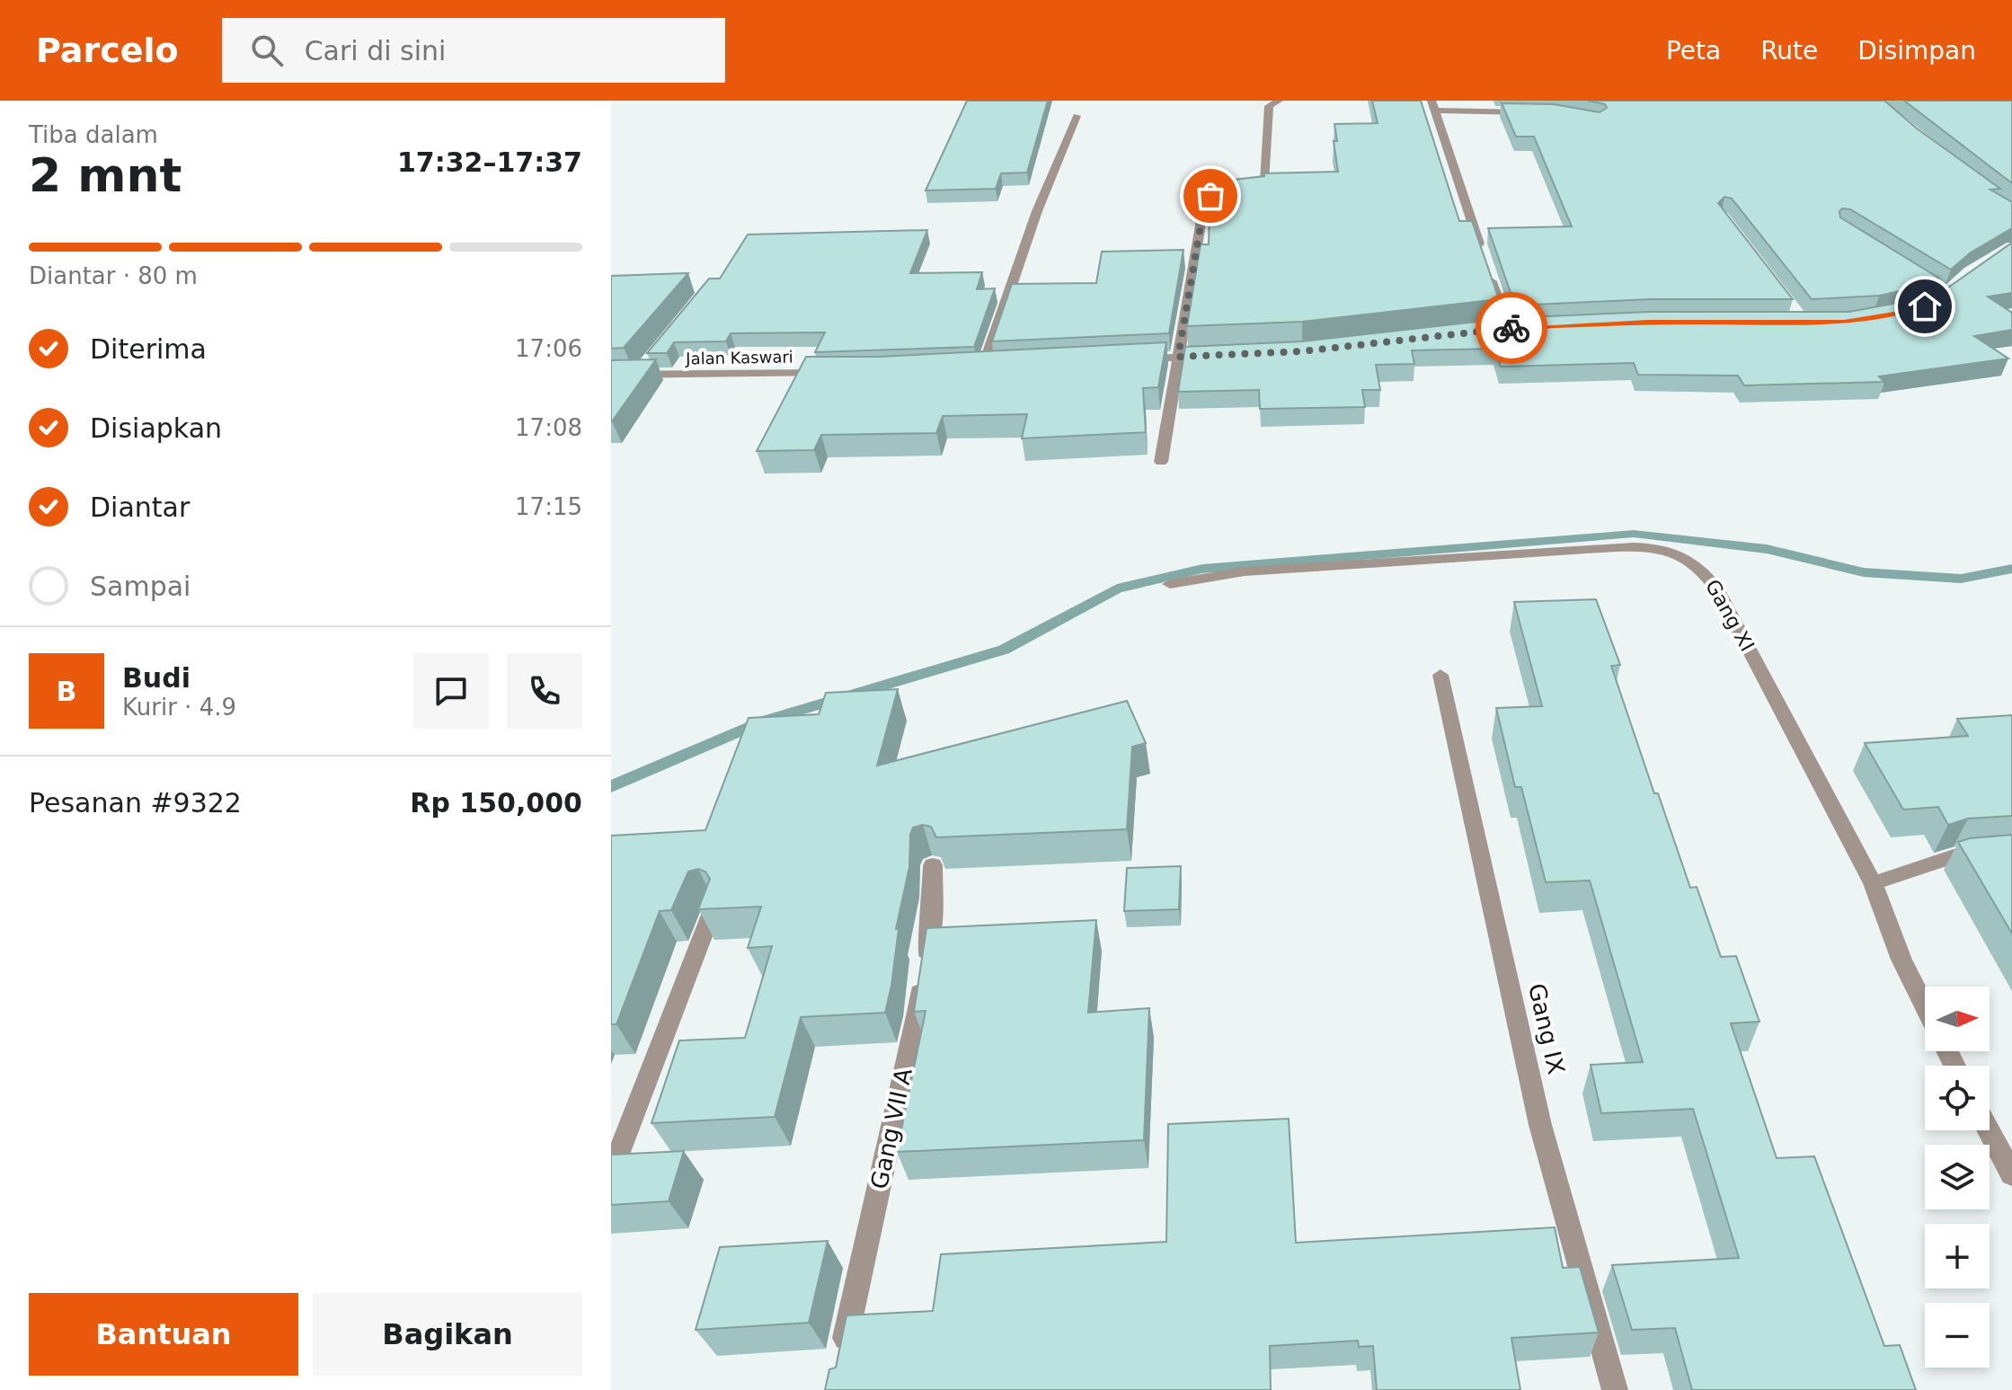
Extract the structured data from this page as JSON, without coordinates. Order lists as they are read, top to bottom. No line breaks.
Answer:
{"streets":{"street":["Jalan Kaswari","Gang XI","Gang IX","Gang VII A"]},"north":"right","page":{"header":"Parcelo","search":"Cari di sini","nav":["Peta","Rute","Disimpan"],"heading":["2 mnt","Tiba dalam","17:32–17:37"],"panel":["Budi","Kurir · 4.9","Pesanan #9322","Rp 150,000"],"bar":"Diantar · 80 m","list":[["Diterima","17:06"],["Disiapkan","17:08"],["Diantar","17:15"],"Sampai"],"round":"B","map_buttons":["+","−"],"buttons":["Bantuan","Bagikan"]}}
